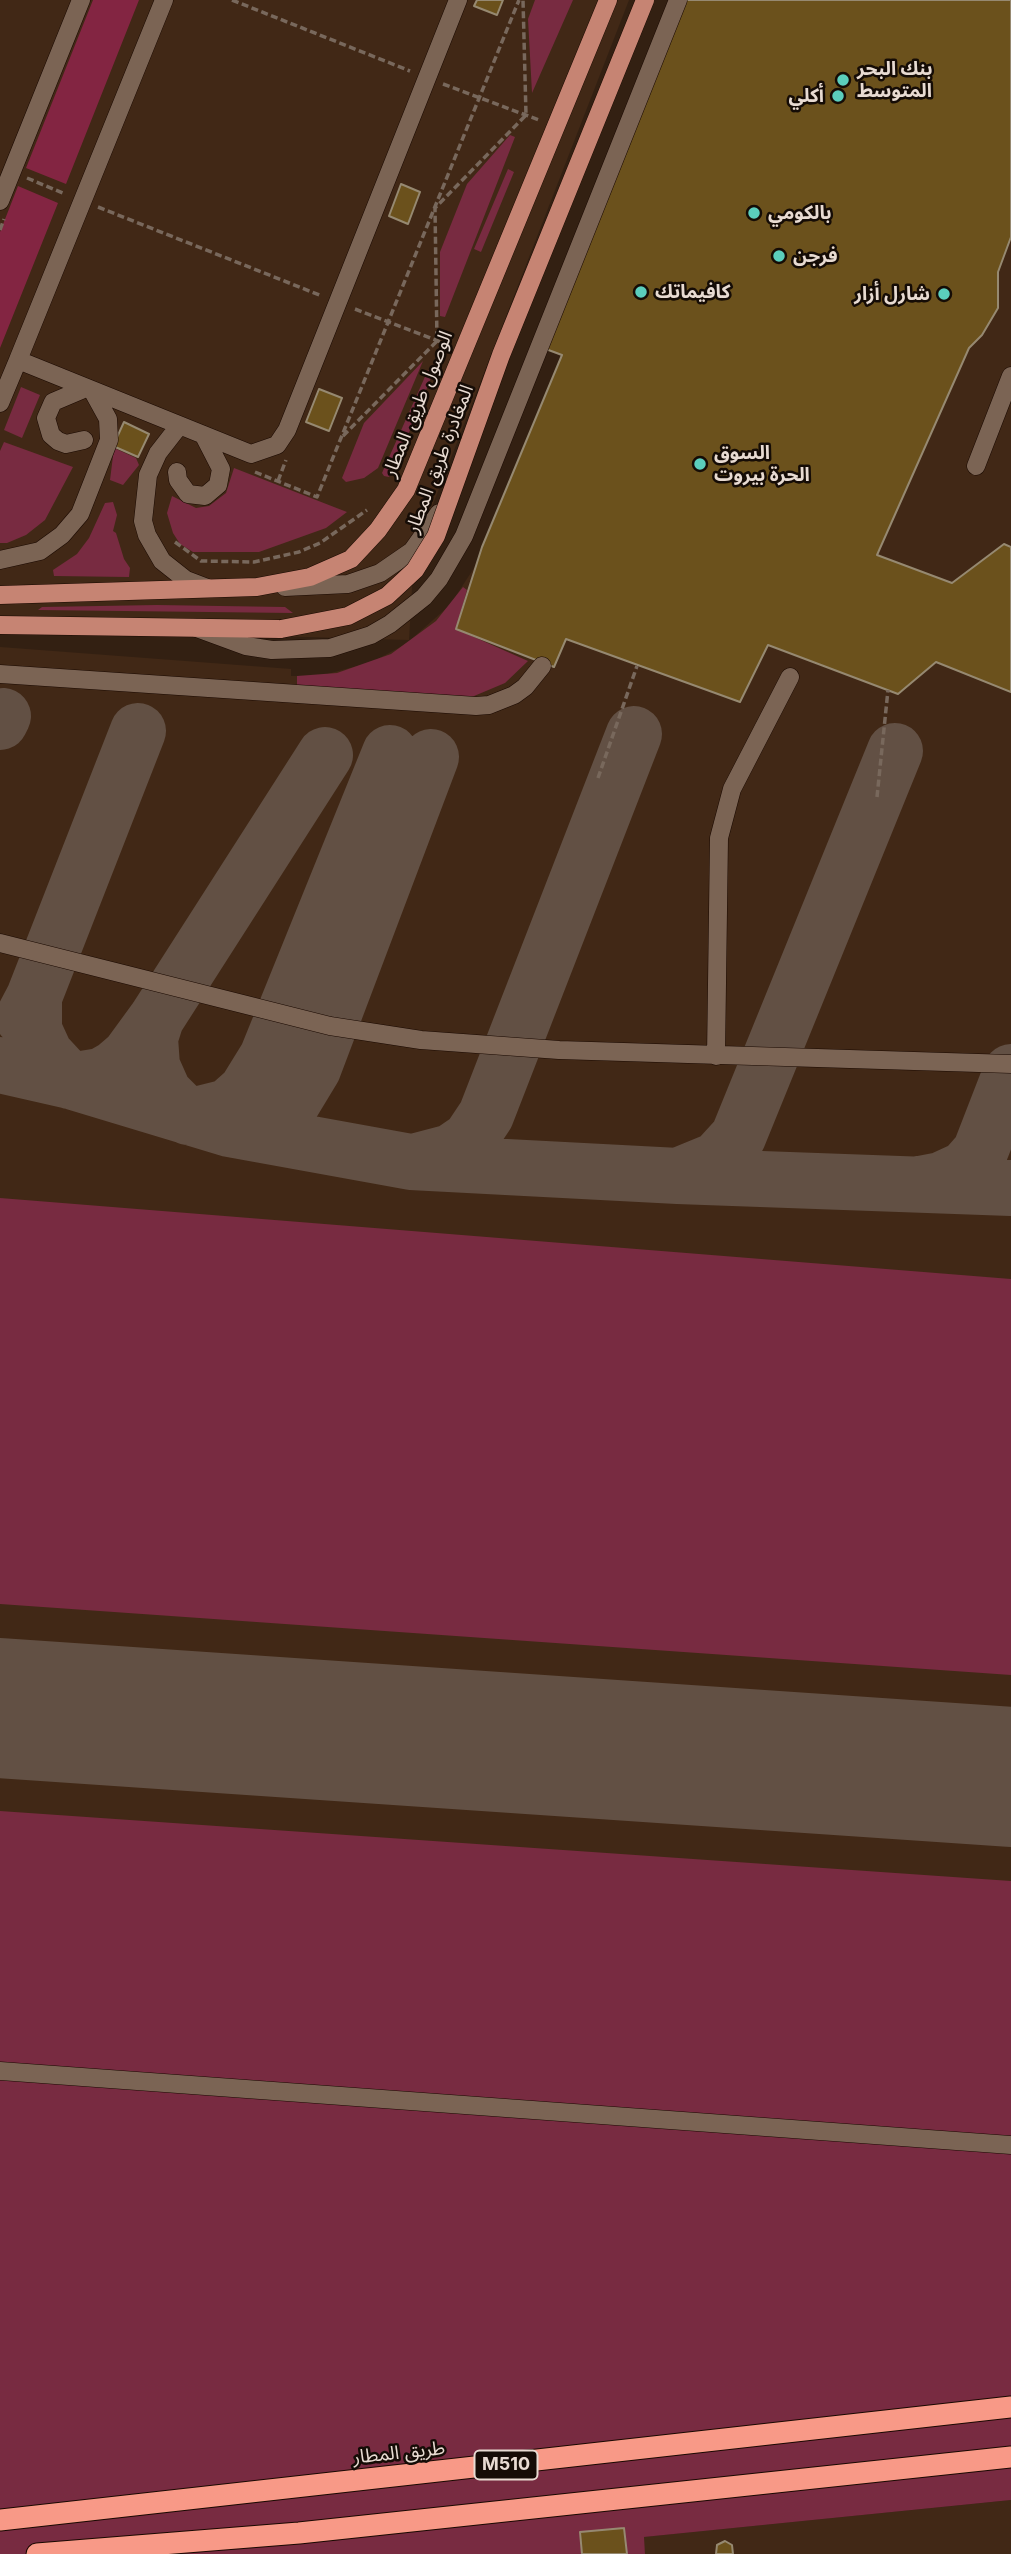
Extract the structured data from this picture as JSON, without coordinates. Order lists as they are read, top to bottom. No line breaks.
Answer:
{"streets":{"highway":["طريق المطار","M510"],"main road":["الوصول طريق المطار","المغادرة طريق المطار"]},"places":["بنك البحر المتوسط","أكلي","بالكومي","فرجن","كافيماتك","شارل أزار","السوق الحرة بيروت"]}
